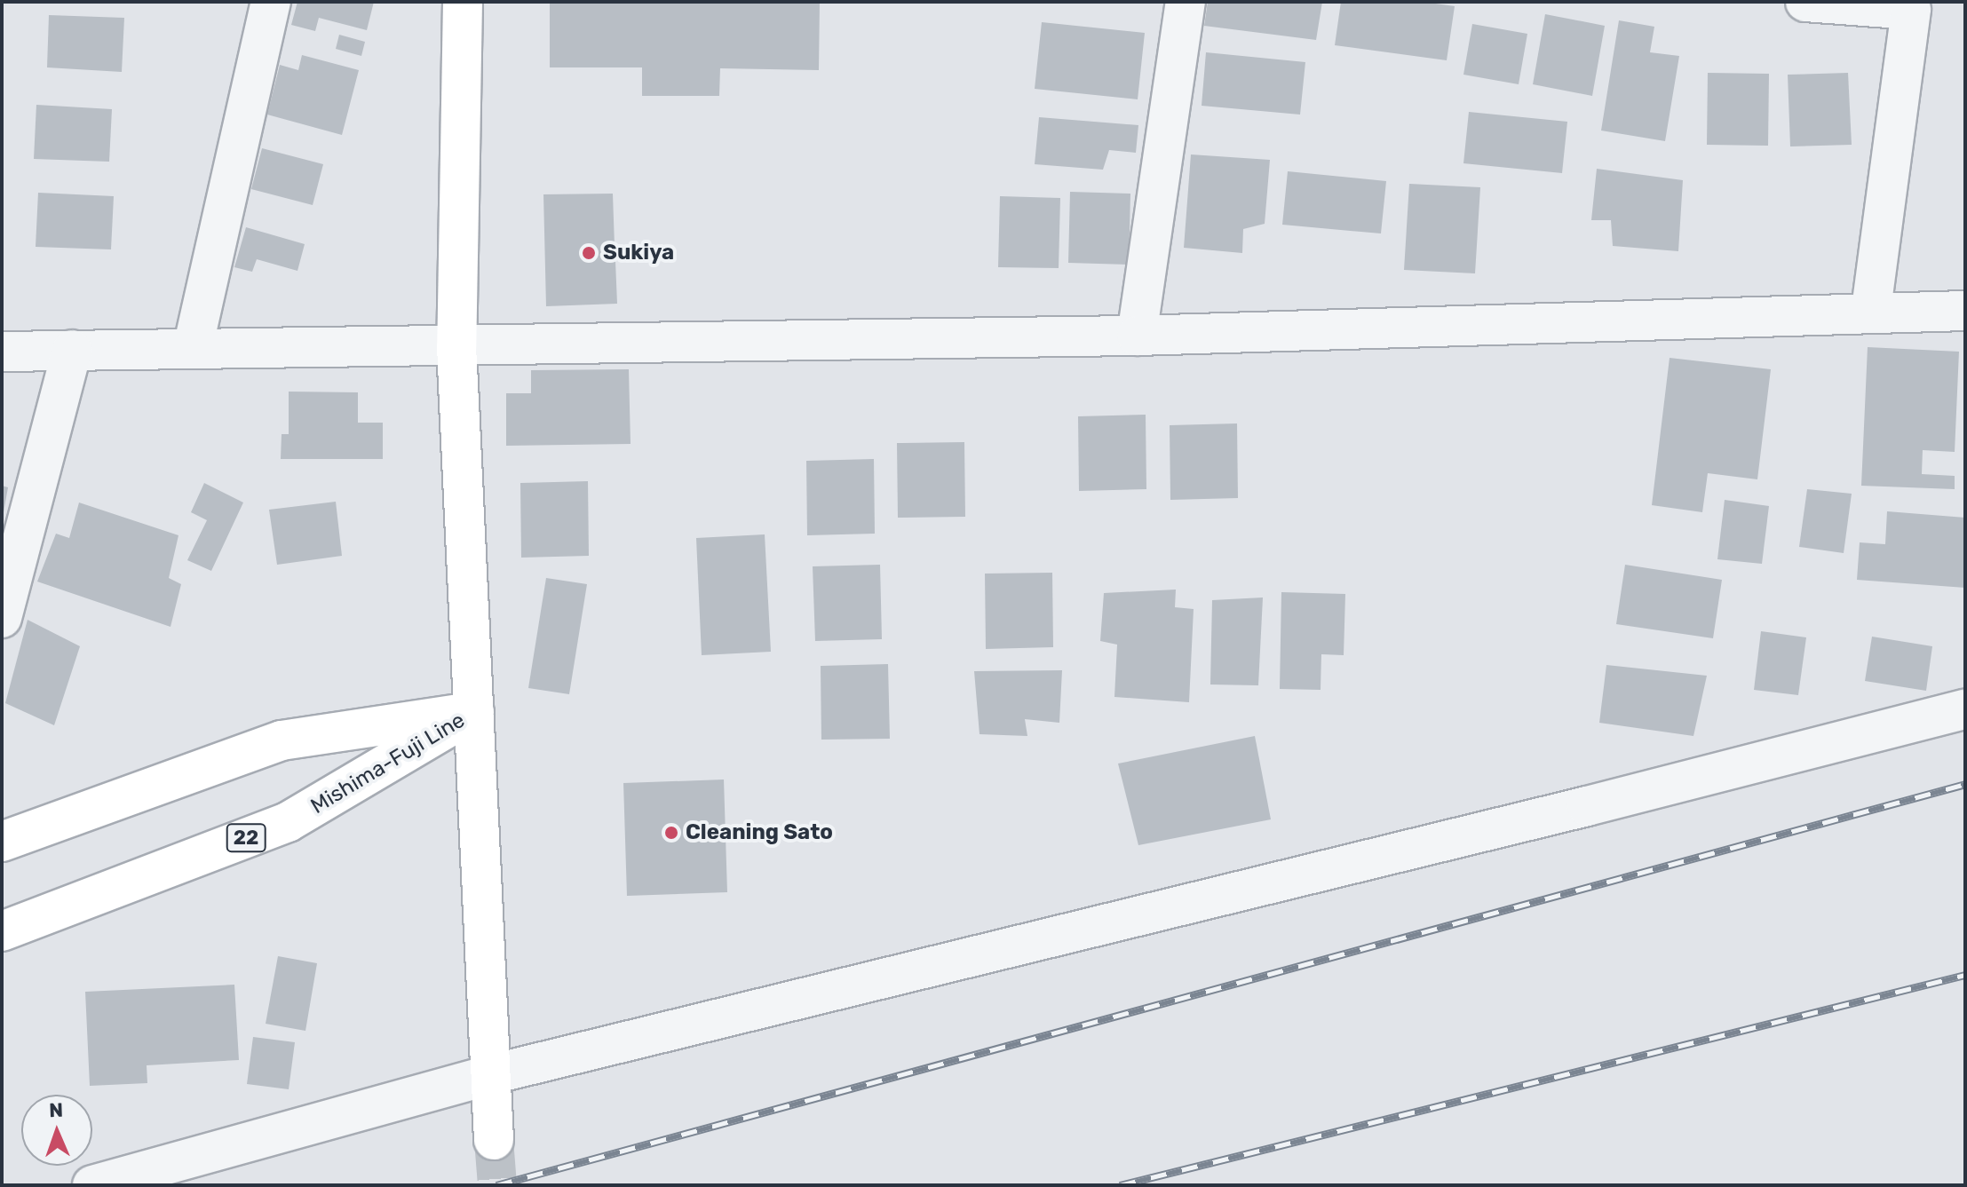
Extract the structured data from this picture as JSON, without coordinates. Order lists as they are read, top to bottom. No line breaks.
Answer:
{"streets":{"street":["Mishima-Fuji Line","22"]},"places":["Sukiya","Cleaning Sato"],"north":"top"}
